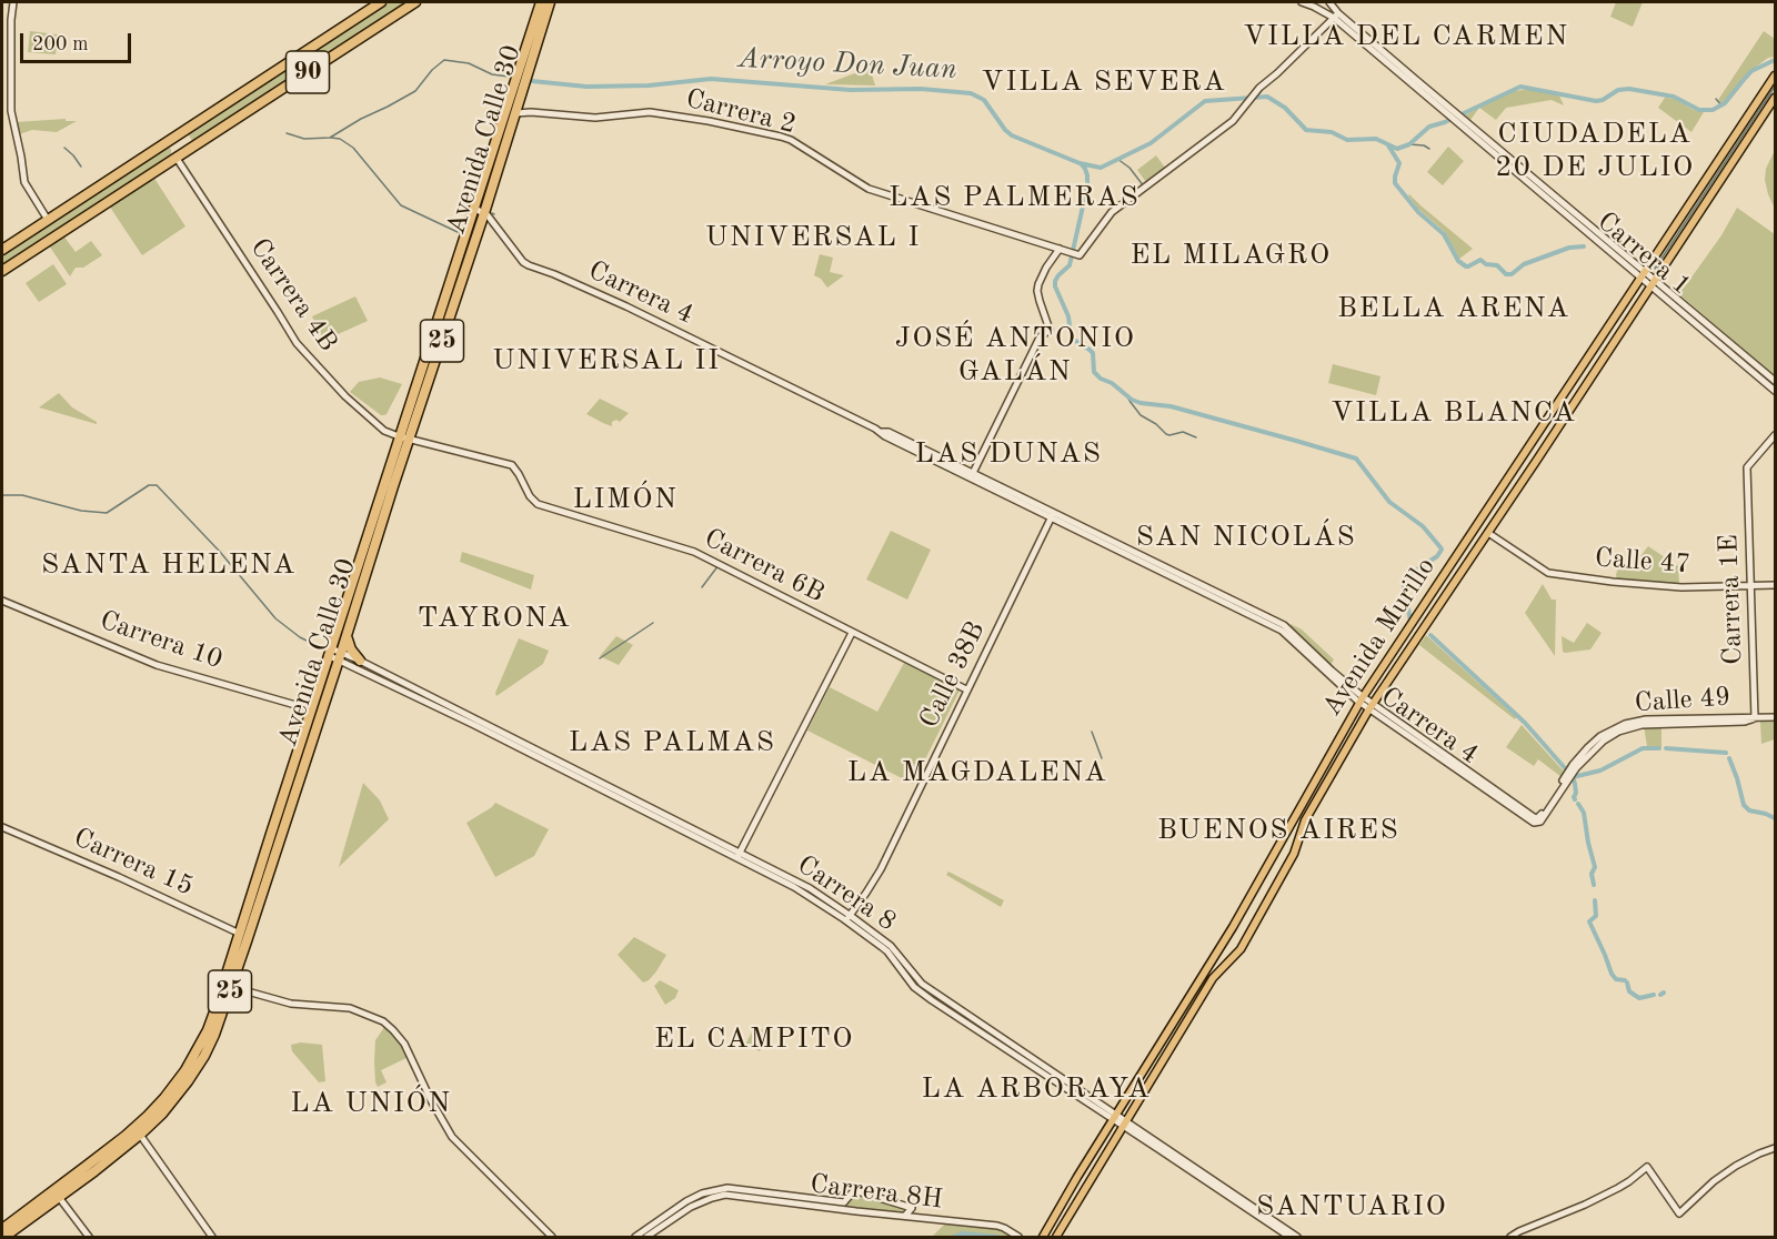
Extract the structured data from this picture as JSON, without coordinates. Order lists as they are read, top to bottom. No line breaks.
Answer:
{"streets":{"highway":["90","Avenida Calle 30","25"],"main road":["Avenida Murillo"],"street":["Carrera 2","Carrera 1","Carrera 4","Carrera 4B","Calle 47","Carrera 6B","Carrera 1E","Carrera 10","Calle 38B","Calle 49","Carrera 15","Carrera 8","Carrera 8H"]},"crossings":[["90","Carrera 4B"],["Carrera 2","Avenida Calle 30"],["Avenida Calle 30","Carrera 4"],["Avenida Calle 30","Carrera 4B"],["Avenida Calle 30","Carrera 6B"],["Avenida Calle 30","Carrera 10"],["Avenida Calle 30","Carrera 15"],["Avenida Calle 30","Carrera 8"],["Carrera 1","Avenida Murillo"],["Carrera 4","Avenida Murillo"],["Carrera 4","Calle 38B"],["Carrera 4","Calle 49"],["Carrera 4B","Carrera 6B"],["Calle 47","Carrera 1E"],["Calle 47","Avenida Murillo"],["Carrera 6B","Calle 38B"],["Carrera 1E","Calle 49"],["Avenida Murillo","Carrera 8"],["Calle 38B","Carrera 8"]],"districts":["VILLA DEL CARMEN","VILLA SEVERA","CIUDADELA 20 DE JULIO","LAS PALMERAS","UNIVERSAL I","EL MILAGRO","BELLA ARENA","JOSÉ ANTONIO GALÁN","UNIVERSAL II","VILLA BLANCA","LAS DUNAS","LIMÓN","SAN NICOLÁS","SANTA HELENA","TAYRONA","LAS PALMAS","LA MAGDALENA","BUENOS AIRES","EL CAMPITO","LA ARBORAYA","LA UNIÓN","SANTUARIO"],"water":["Arroyo Don Juan"],"scale_bar":"200 m"}
